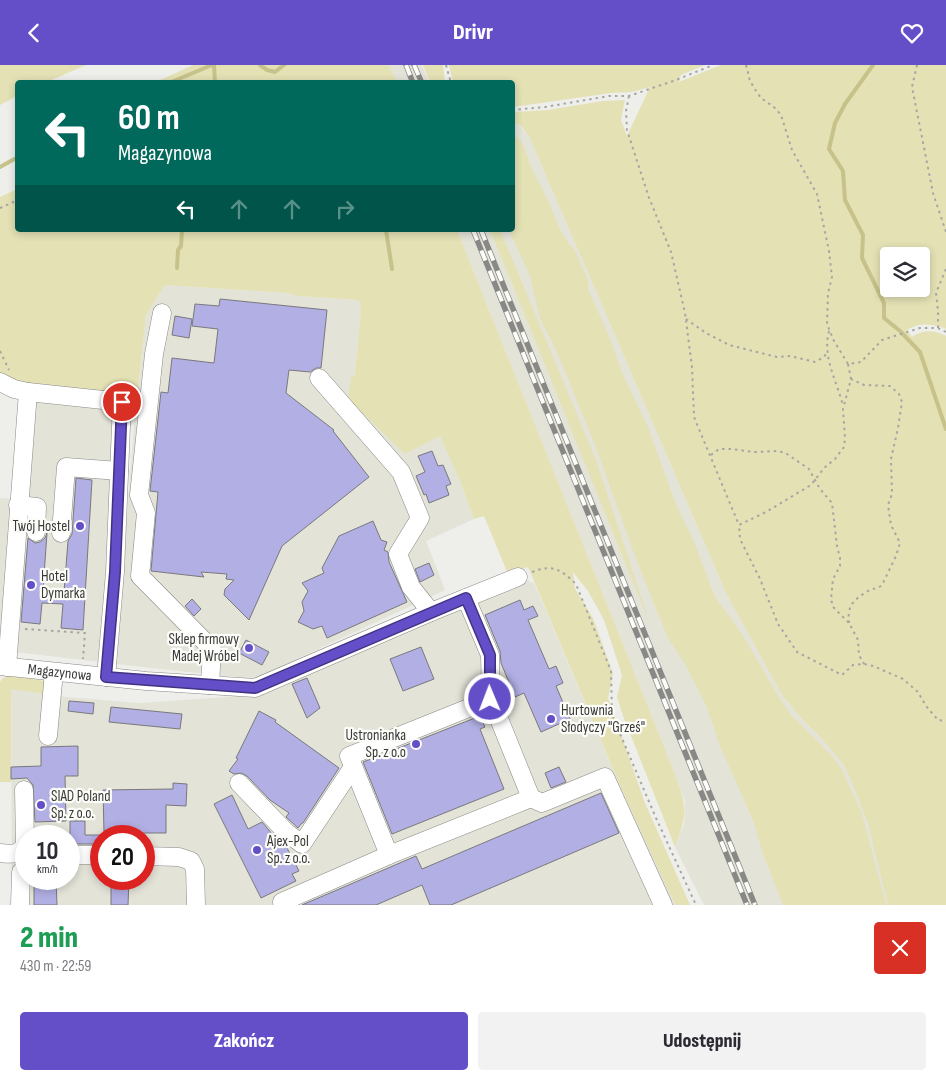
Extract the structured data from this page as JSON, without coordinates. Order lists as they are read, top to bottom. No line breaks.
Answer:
{"streets":{"lane":["Magazynowa"]},"places":["Twój Hostel","Hotel Dymarka","Sklep firmowy Madej Wróbel","Hurtownia Słodyczy \"Grześ\"","Ustronianka Sp. z o.o","SIAD Poland Sp. z o.o.","Ajex-Pol Sp. z o.o."],"page":{"header":"Drivr","turn":["60 m","Magazynowa"],"speed":"10 km/h","limit":"20","heading":["2 min","430 m · 22:59"],"buttons":["Zakończ","Udostępnij"]}}
